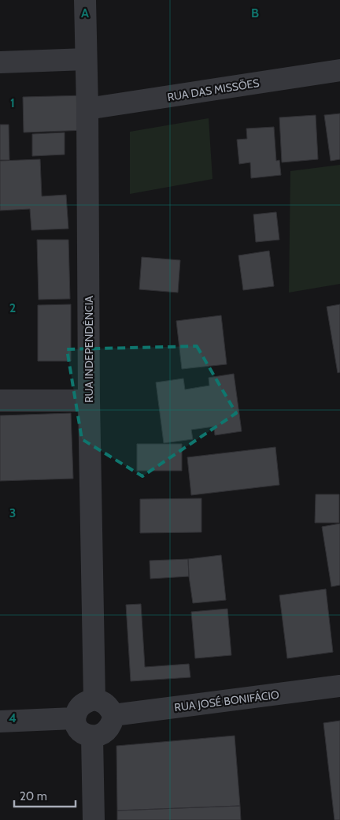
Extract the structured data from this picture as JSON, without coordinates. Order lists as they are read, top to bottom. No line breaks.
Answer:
{"streets":{"street":["RUA DAS MISSÕES","RUA INDEPENDÊNCIA","RUA JOSÉ BONIFÁCIO"]},"crossings":[["RUA DAS MISSÕES","RUA INDEPENDÊNCIA"],["RUA INDEPENDÊNCIA","RUA JOSÉ BONIFÁCIO"]],"scale_bar":"20 m","grid":{"columns":["A","B"],"rows":["1","2","3","4"]}}
